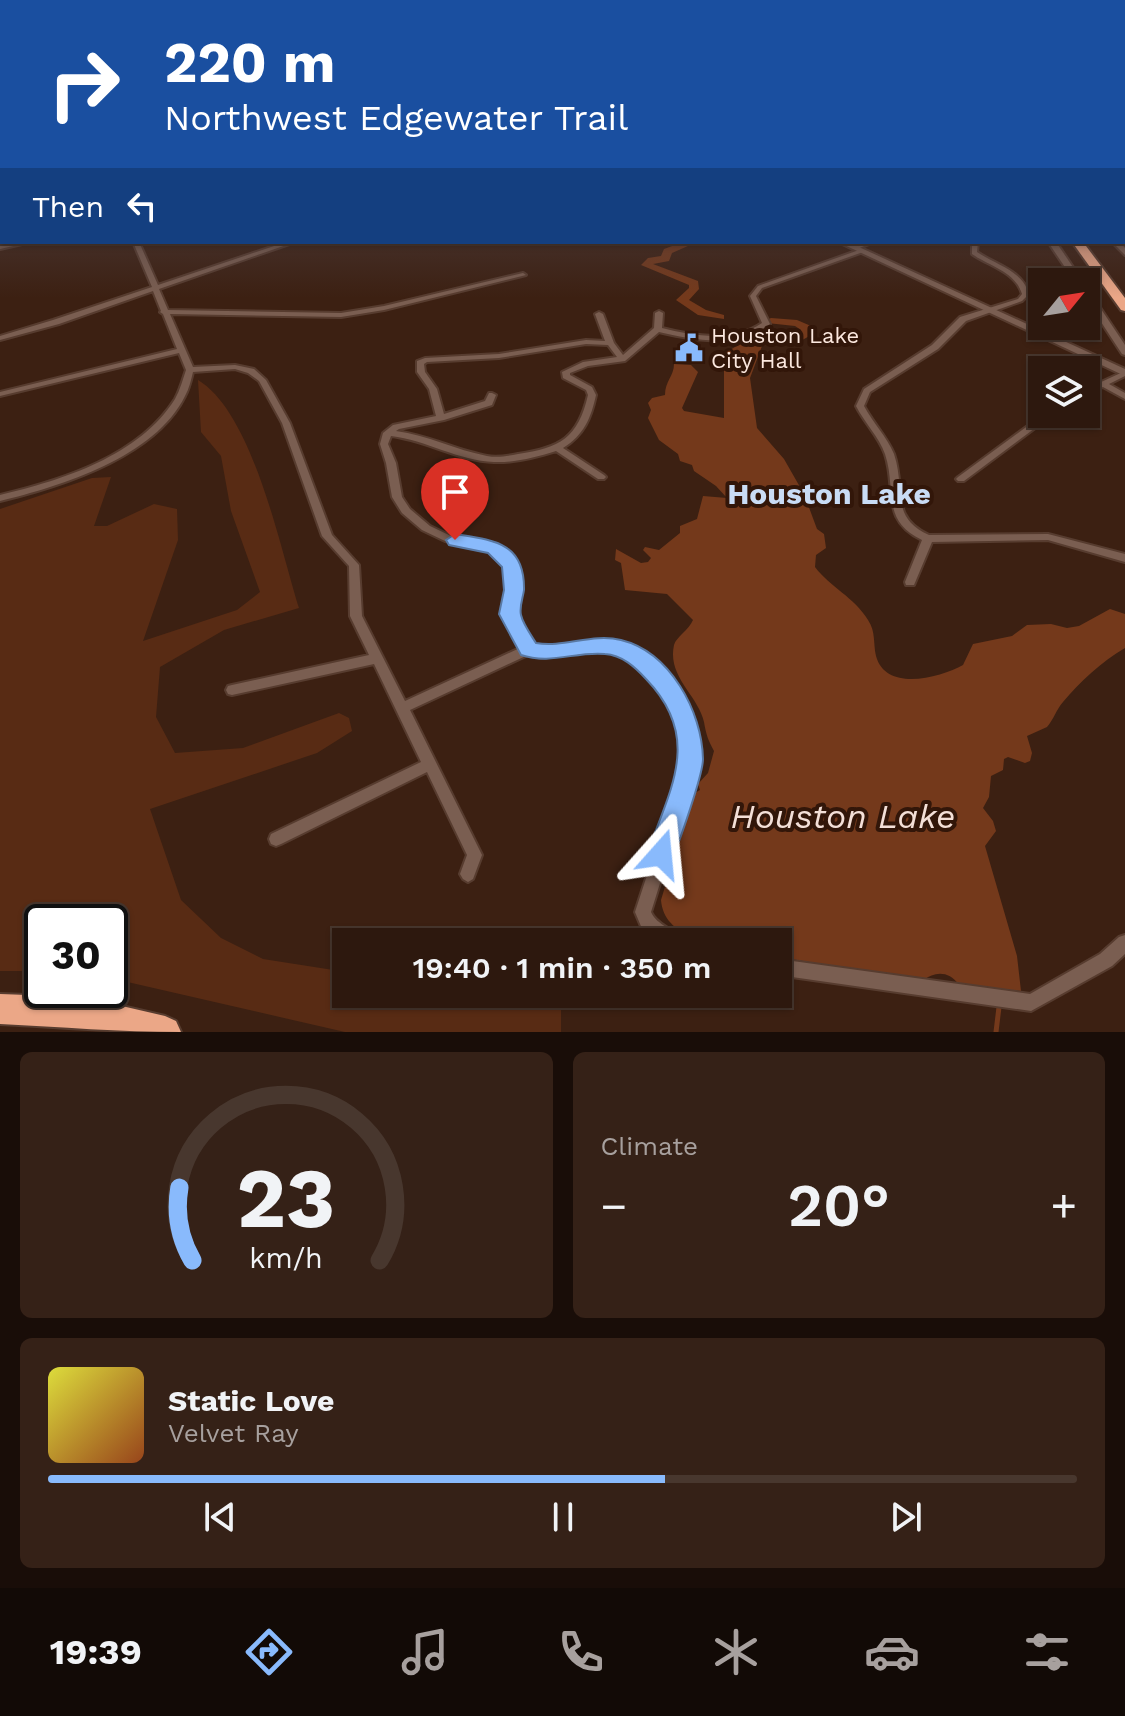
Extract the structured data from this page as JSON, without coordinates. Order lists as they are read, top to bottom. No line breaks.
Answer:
{"districts":["Houston Lake"],"water":["Houston Lake"],"places":{"public building":["Houston Lake City Hall"]},"north":"top right","page":{"turn":["220 m","Northwest Edgewater Trail"],"then":"Then","limit":"30","trip":"19:40 · 1 min · 350 m","tile":"Climate","heat":["−","20°","+"],"song":["Static Love","Velvet Ray"],"tabs":"19:39","gauge":["23","km/h"]}}
